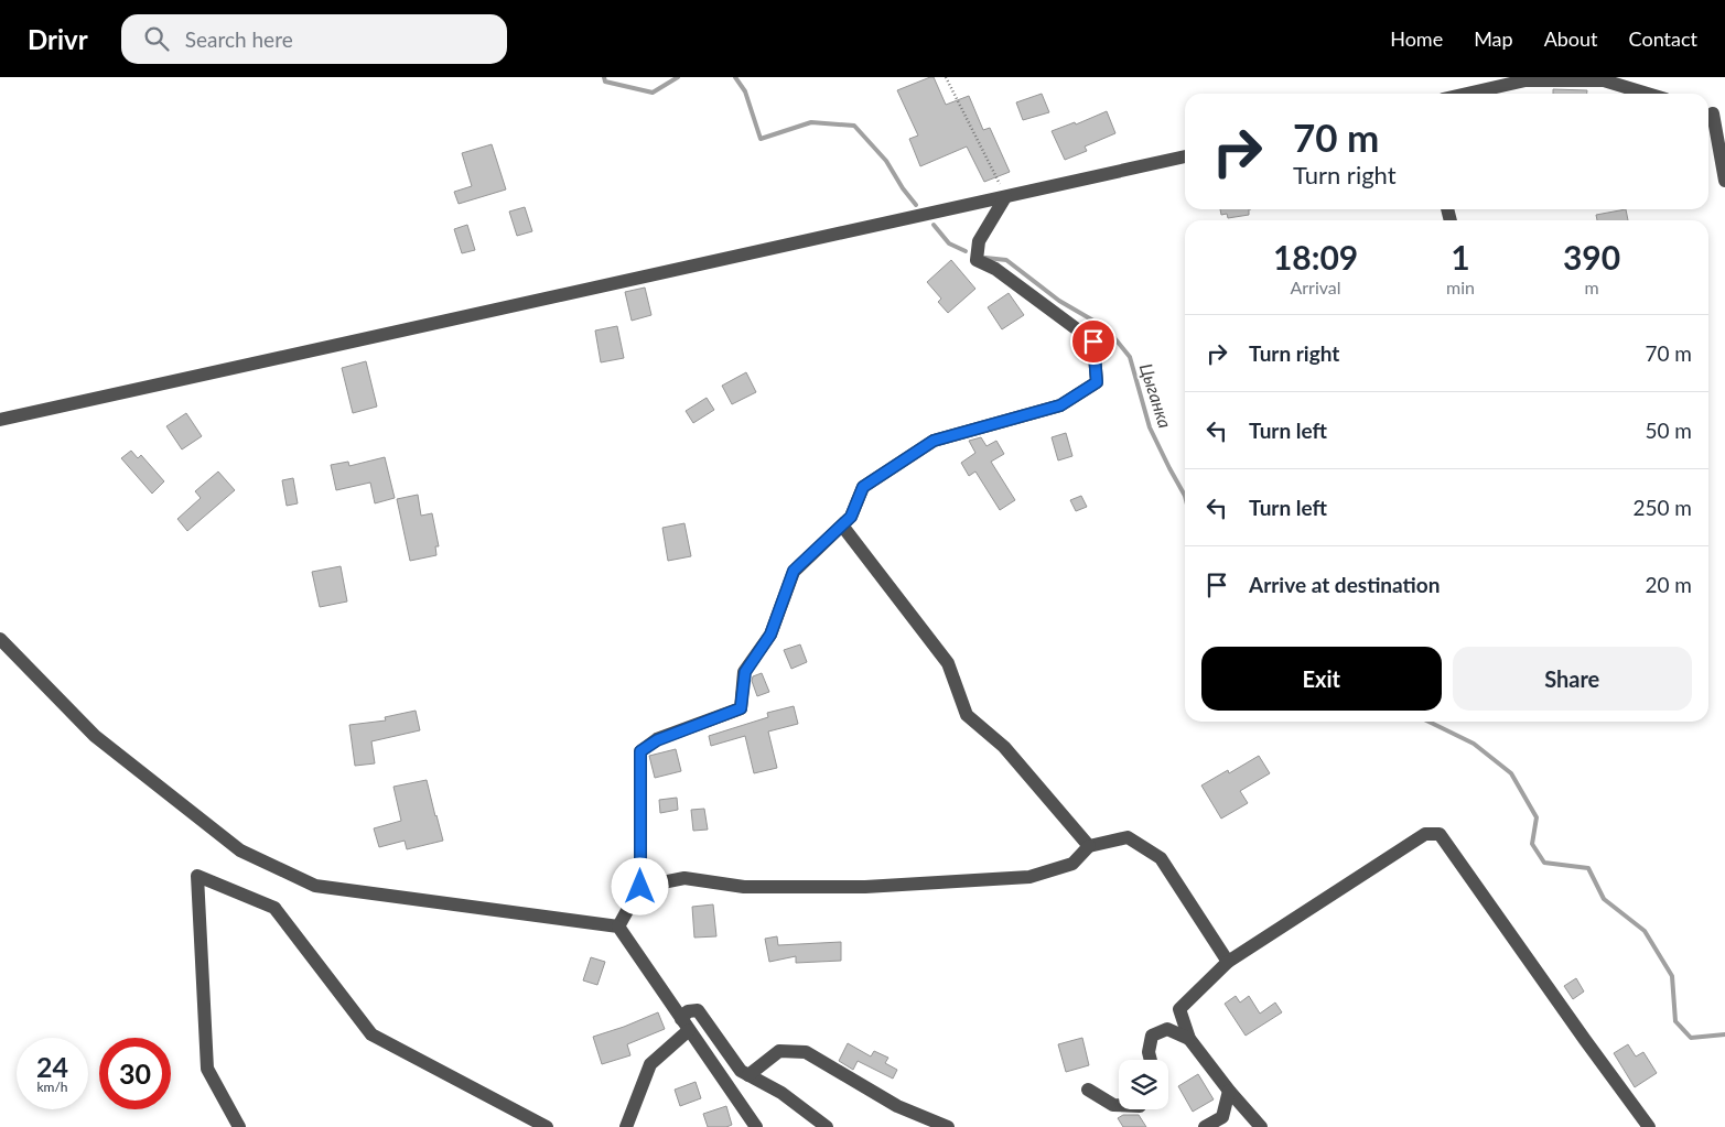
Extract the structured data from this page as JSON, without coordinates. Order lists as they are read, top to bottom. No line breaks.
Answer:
{"water":["Цыганка"],"page":{"header":"Drivr","search":"Search here","nav":["Home","Map","About","Contact"],"turn":["70 m","Turn right"],"eta":["18:09","Arrival","1","min","390","m"],"list":[{"name":"Turn right","value":"70 m"},{"name":"Turn left","value":"50 m"},{"name":"Turn left","value":"250 m"},{"name":"Arrive at destination","value":"20 m"}],"buttons":["Exit","Share"],"speed":"24 km/h","limit":"30"}}
